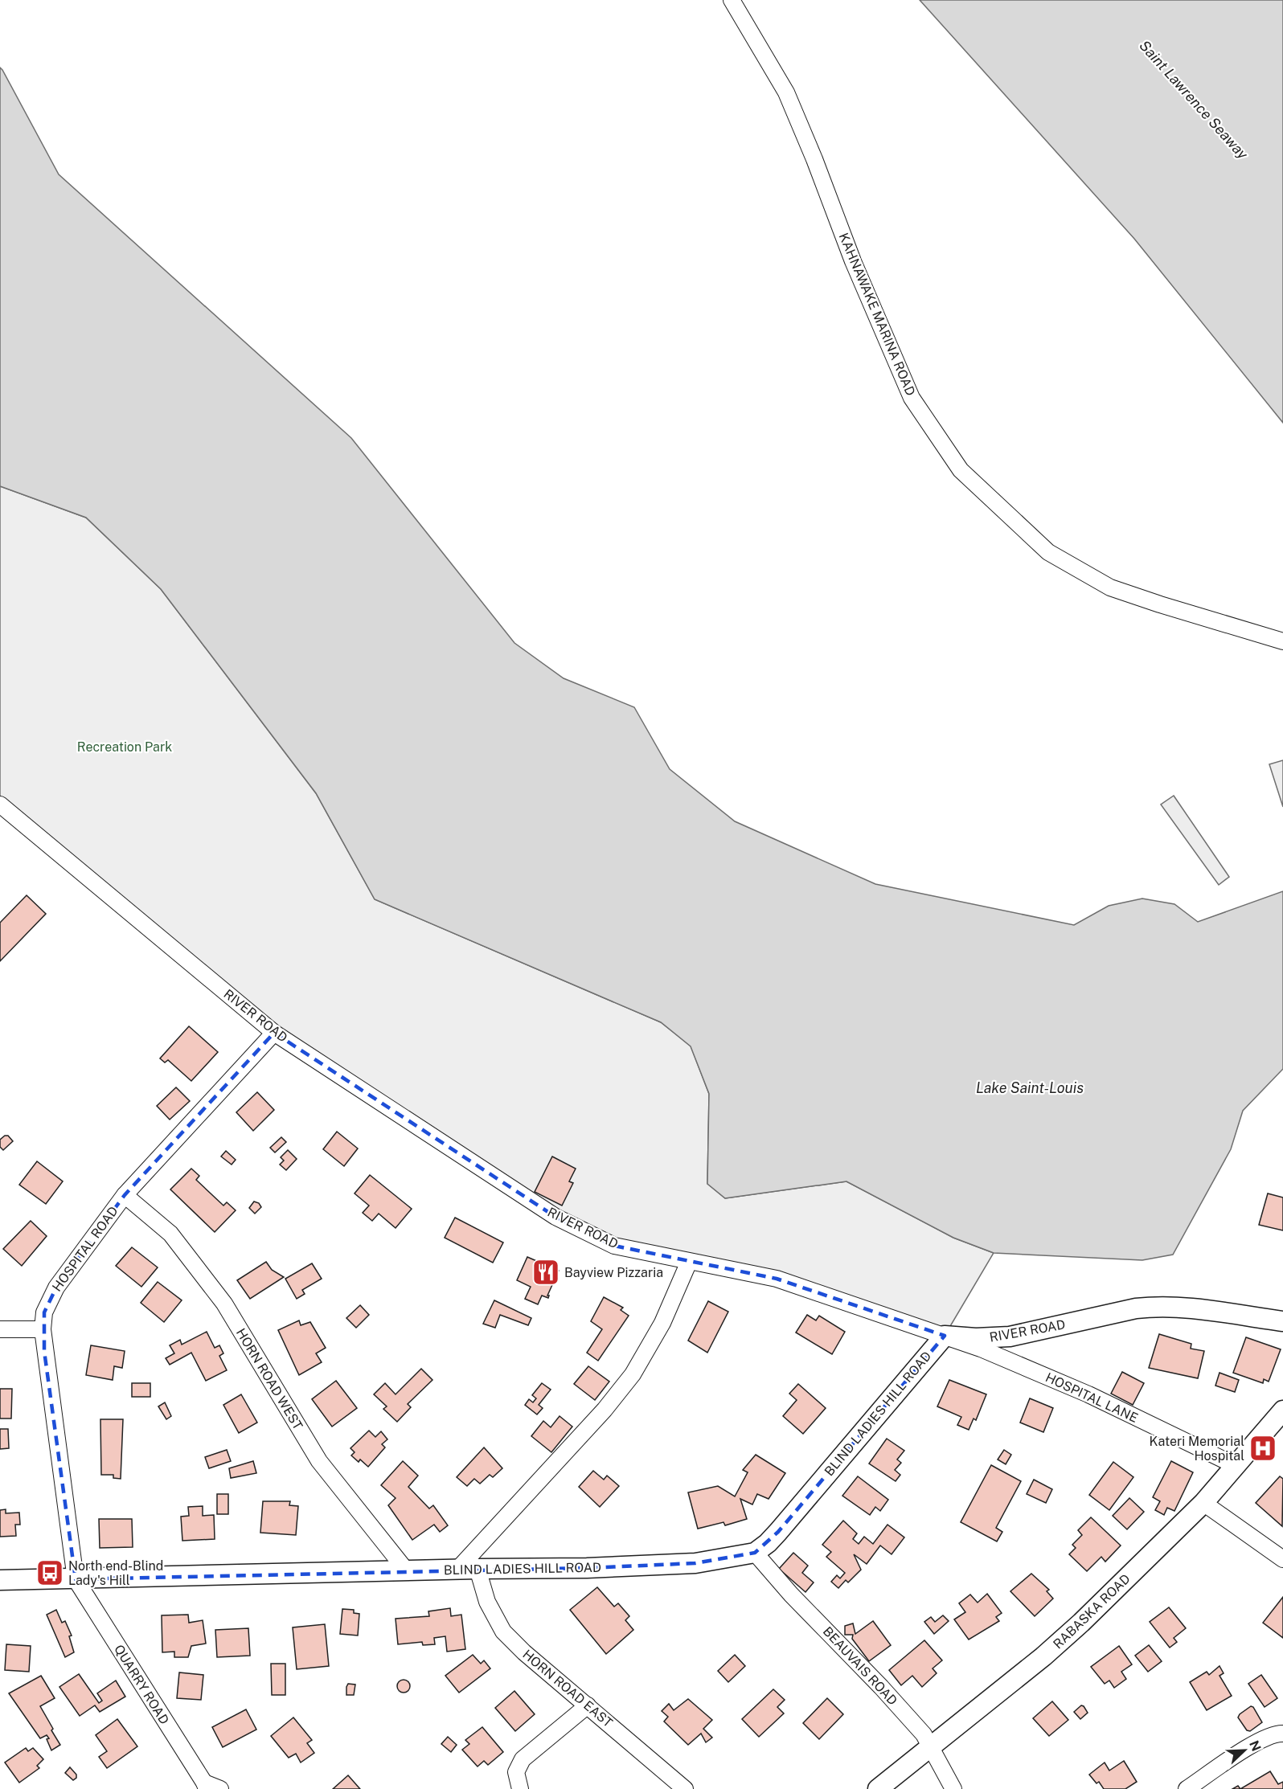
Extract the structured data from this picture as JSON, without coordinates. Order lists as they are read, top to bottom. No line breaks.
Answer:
{"streets":{"street":["KAHNAWAKE MARINA ROAD","RIVER ROAD","HOSPITAL ROAD","HORN ROAD WEST","HOSPITAL LANE","BLIND LADIES HILL ROAD","RABASKA ROAD","BEAUVAIS ROAD","QUARRY ROAD","HORN ROAD EAST"]},"crossings":[["RIVER ROAD","HOSPITAL ROAD"],["RIVER ROAD","HOSPITAL LANE"],["RIVER ROAD","BLIND LADIES HILL ROAD"],["HOSPITAL ROAD","HORN ROAD WEST"],["HOSPITAL ROAD","BLIND LADIES HILL ROAD"],["HOSPITAL ROAD","QUARRY ROAD"],["HORN ROAD WEST","BLIND LADIES HILL ROAD"],["HOSPITAL LANE","BLIND LADIES HILL ROAD"],["HOSPITAL LANE","RABASKA ROAD"],["BLIND LADIES HILL ROAD","BEAUVAIS ROAD"],["BLIND LADIES HILL ROAD","QUARRY ROAD"],["BLIND LADIES HILL ROAD","HORN ROAD EAST"],["RABASKA ROAD","BEAUVAIS ROAD"]],"water":["Saint Lawrence Seaway","Lake Saint-Louis"],"parks":["Recreation Park"],"places":{"restaurant":["Bayview Pizzaria"],"hospital":["Kateri Memorial Hospital"],"bus stop":["North end-Blind Lady's Hill"]},"north":"top right"}
